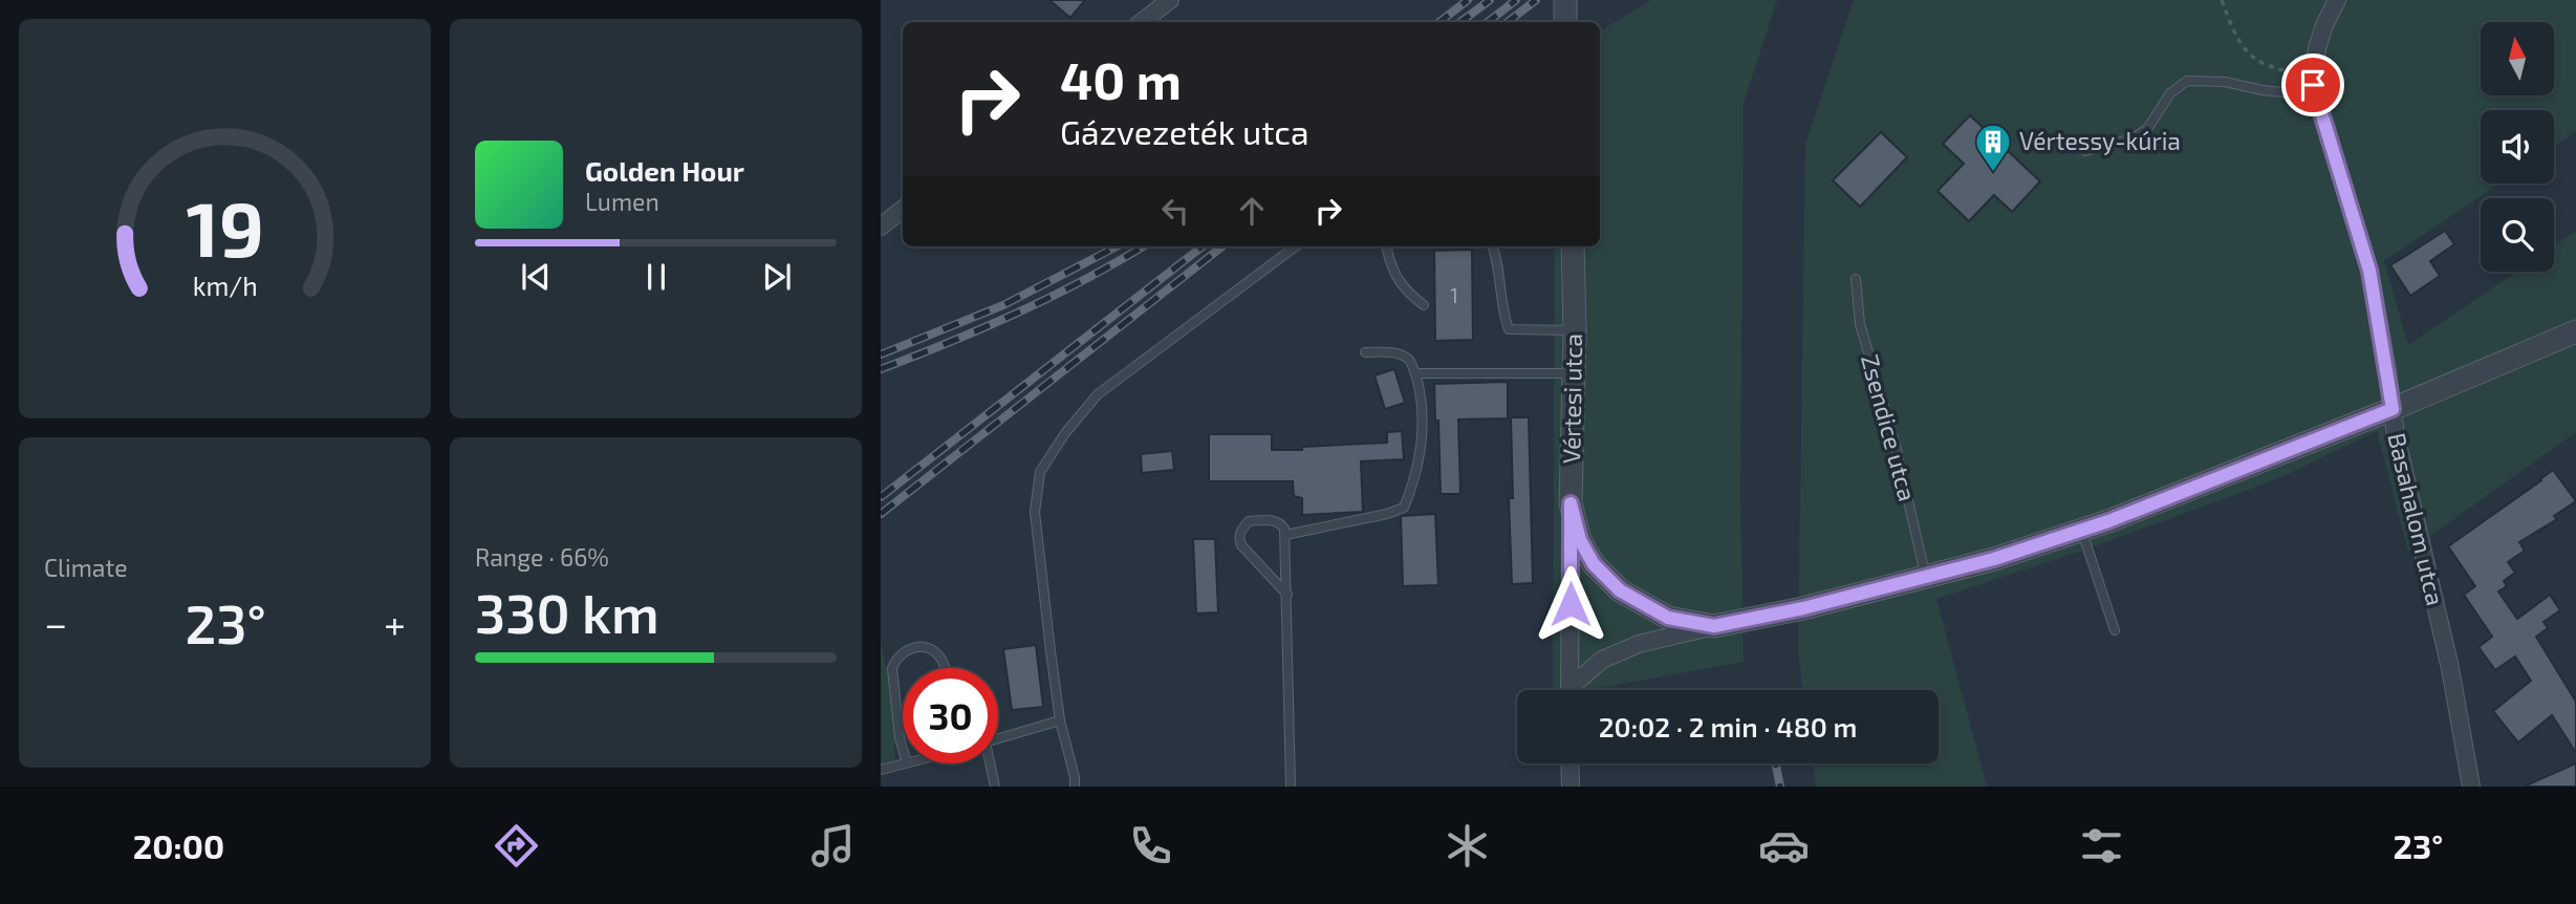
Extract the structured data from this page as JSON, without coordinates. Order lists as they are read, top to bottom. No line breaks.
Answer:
{"streets":{"street":["Vértesi utca","Basahalom utca"],"lane":["Zsendice utca"]},"places":{"building":["Vértessy-kúria"]},"house_numbers":["1"],"north":"top","page":{"turn":["40 m","Gázvezeték utca"],"song":["Golden Hour","Lumen"],"tile":["Climate",["Range · 66%","330 km"]],"heat":["−","23°","+"],"limit":"30","trip":"20:02 · 2 min · 480 m","tabs":["20:00","23°"],"gauge":["19","km/h"]}}
